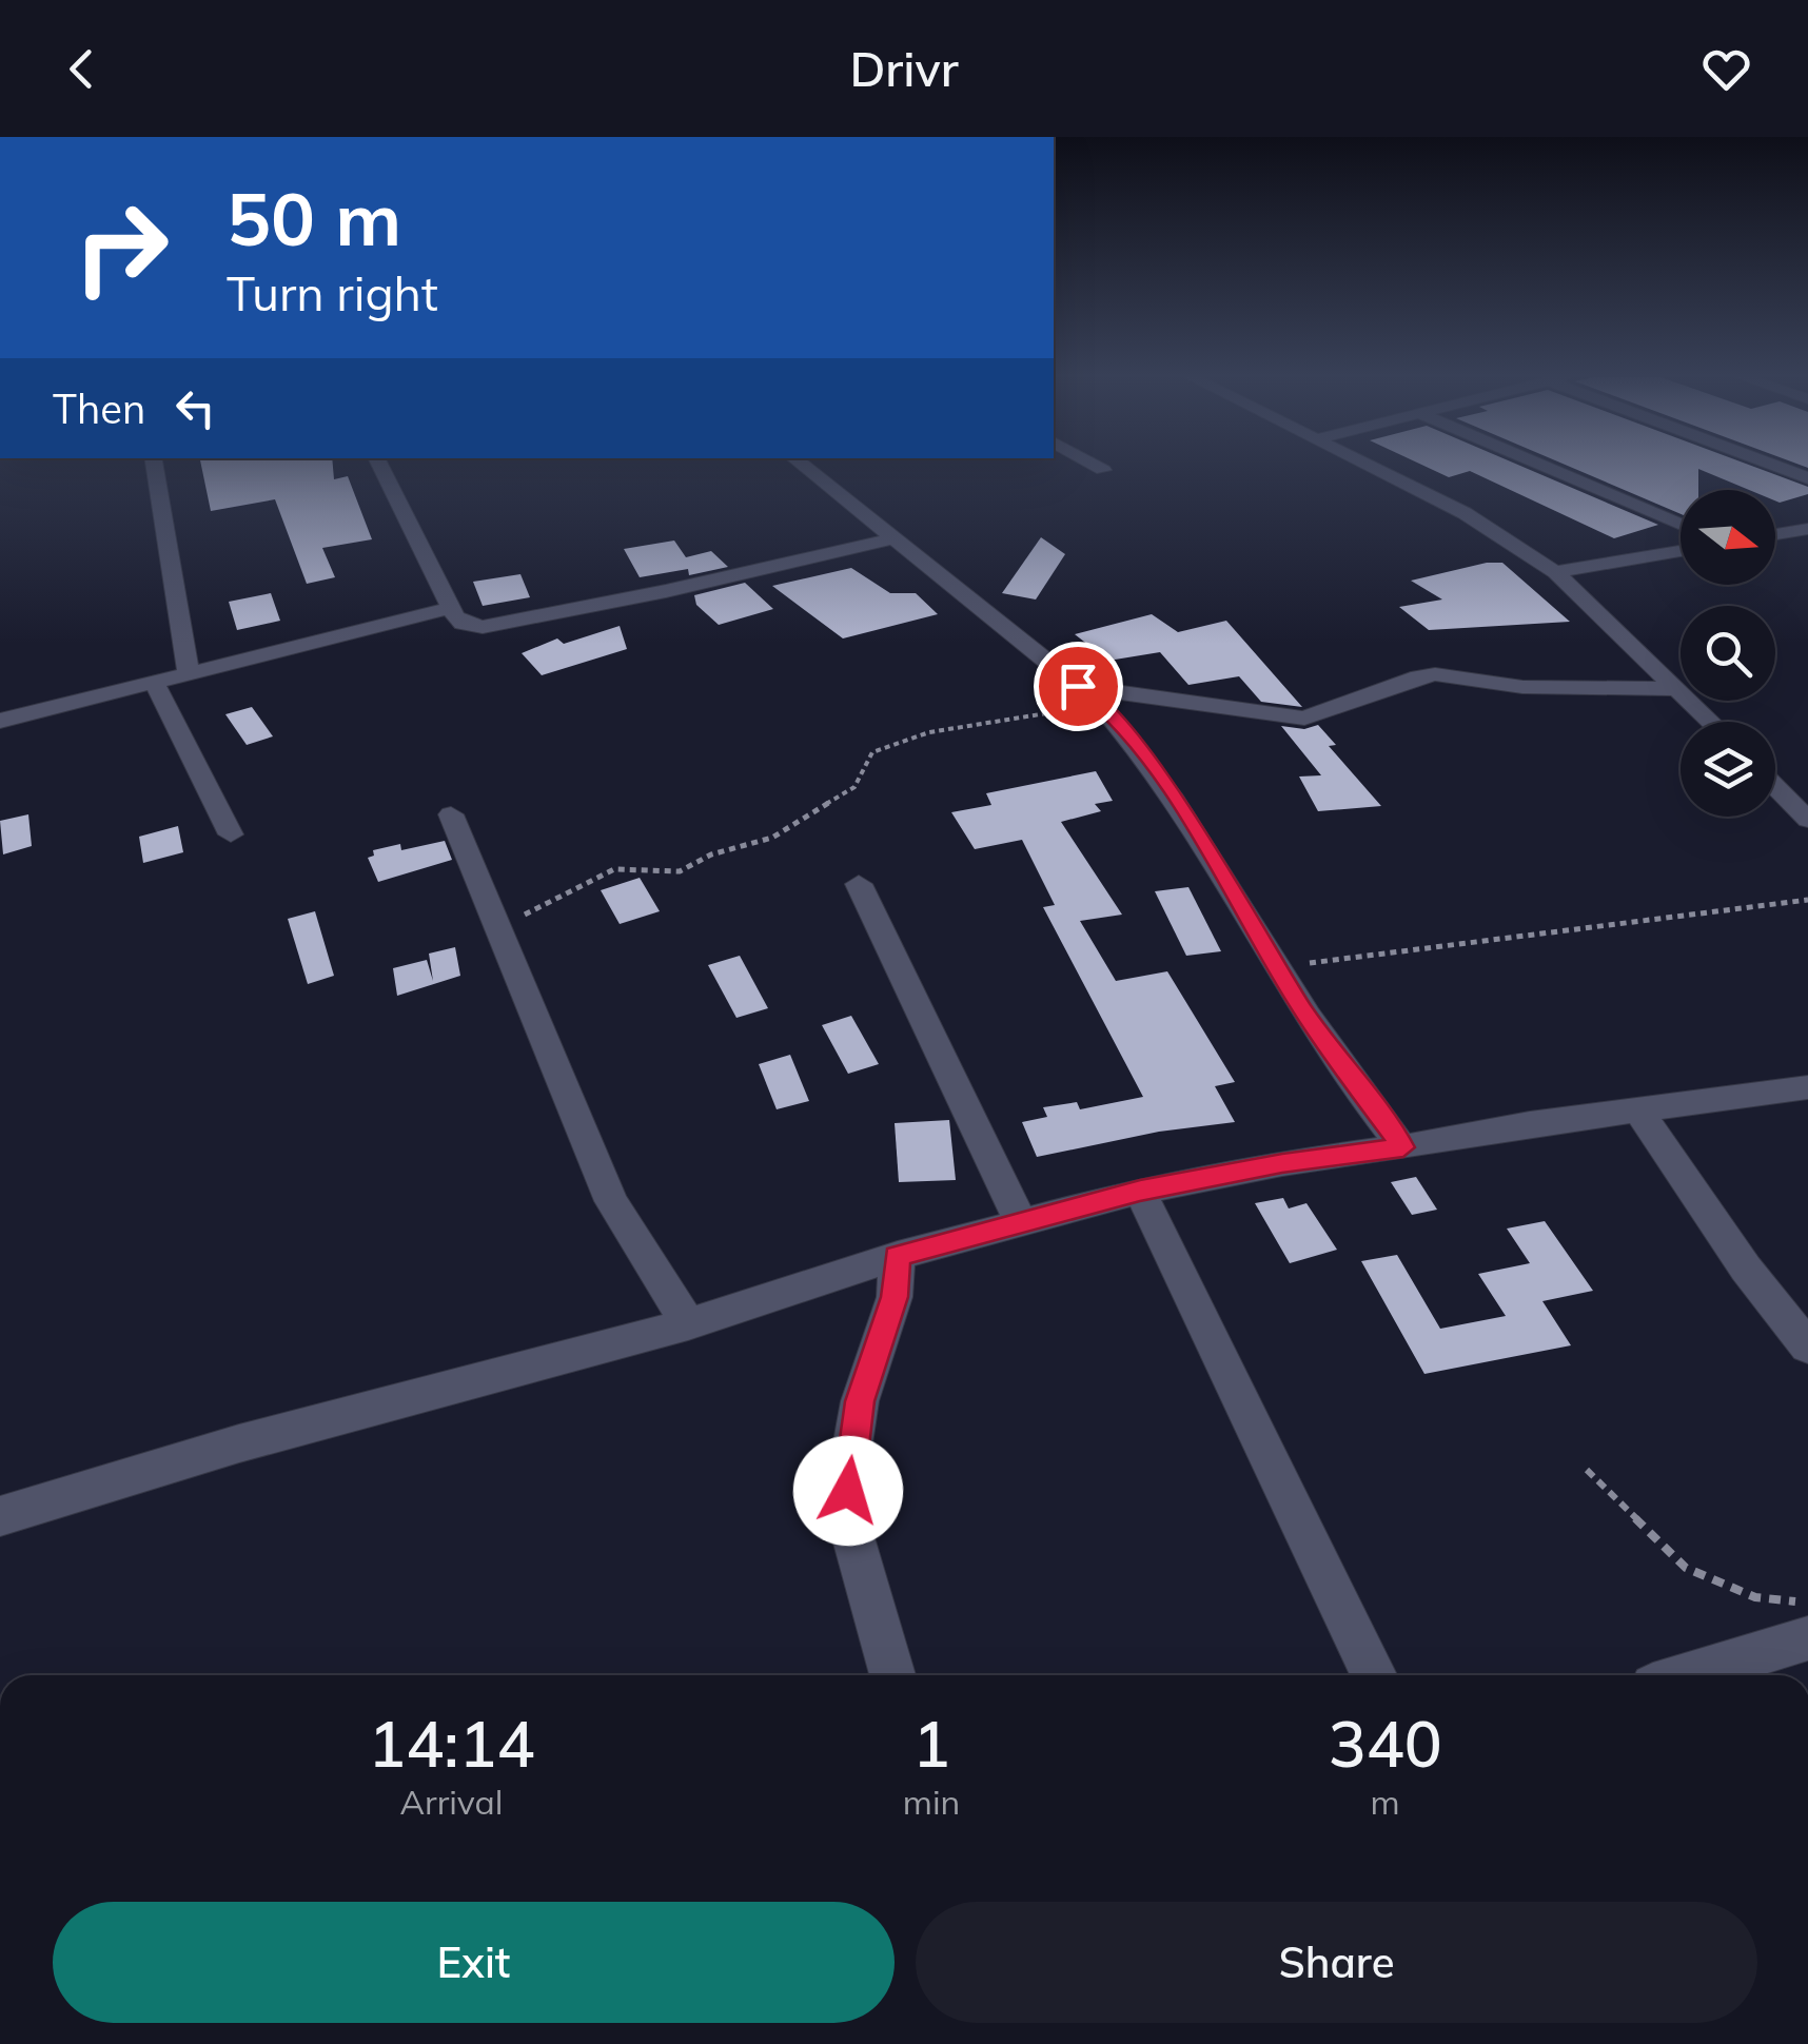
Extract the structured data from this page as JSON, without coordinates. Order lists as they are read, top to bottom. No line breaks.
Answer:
{"north":"right","page":{"header":"Drivr","turn":["50 m","Turn right"],"then":"Then","eta":["14:14","Arrival","1","min","340","m"],"buttons":["Exit","Share"]}}
